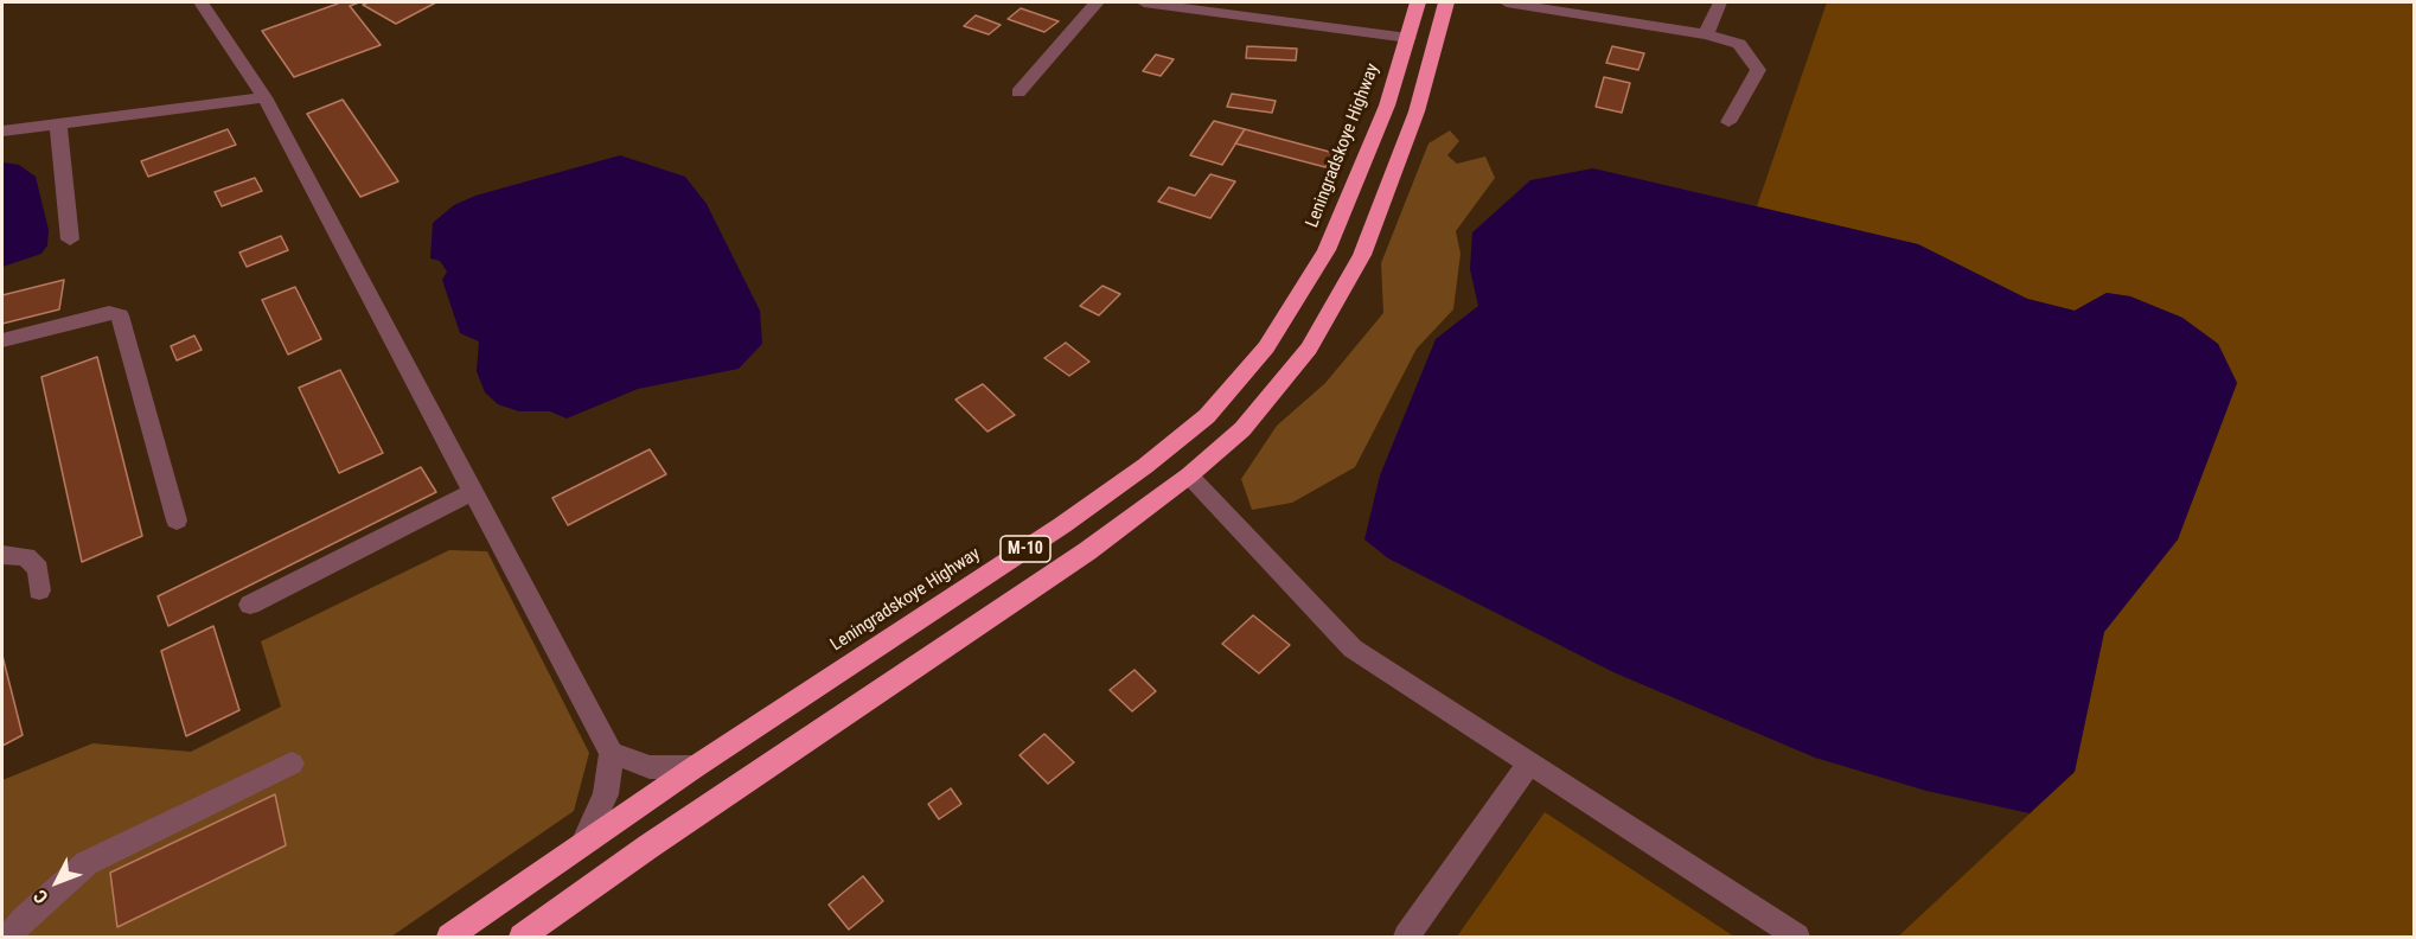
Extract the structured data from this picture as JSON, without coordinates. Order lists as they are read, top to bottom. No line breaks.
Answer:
{"streets":{"highway":["Leningradskoye Highway","М-10"]},"north":"bottom left"}
